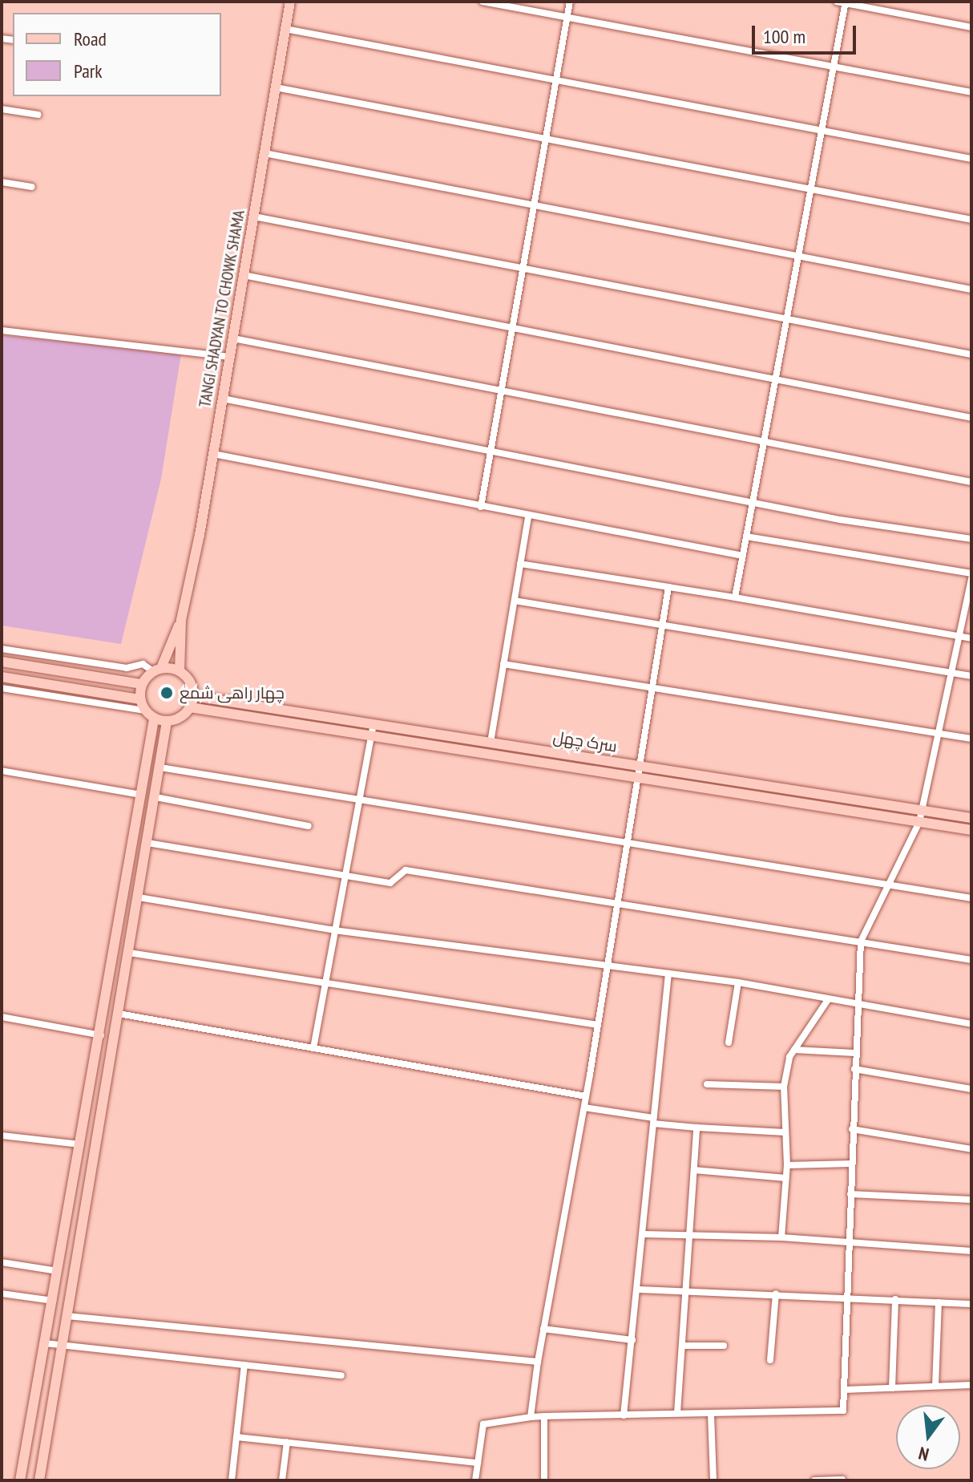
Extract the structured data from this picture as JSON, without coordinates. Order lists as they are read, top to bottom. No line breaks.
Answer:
{"streets":{"main road":["TANGI SHADYAN TO CHOWK SHAMA","سرک چهل"]},"places":["چهار راهی شمع"],"legend":["Road","Park"],"scale_bar":"100 m","north":"bottom"}
